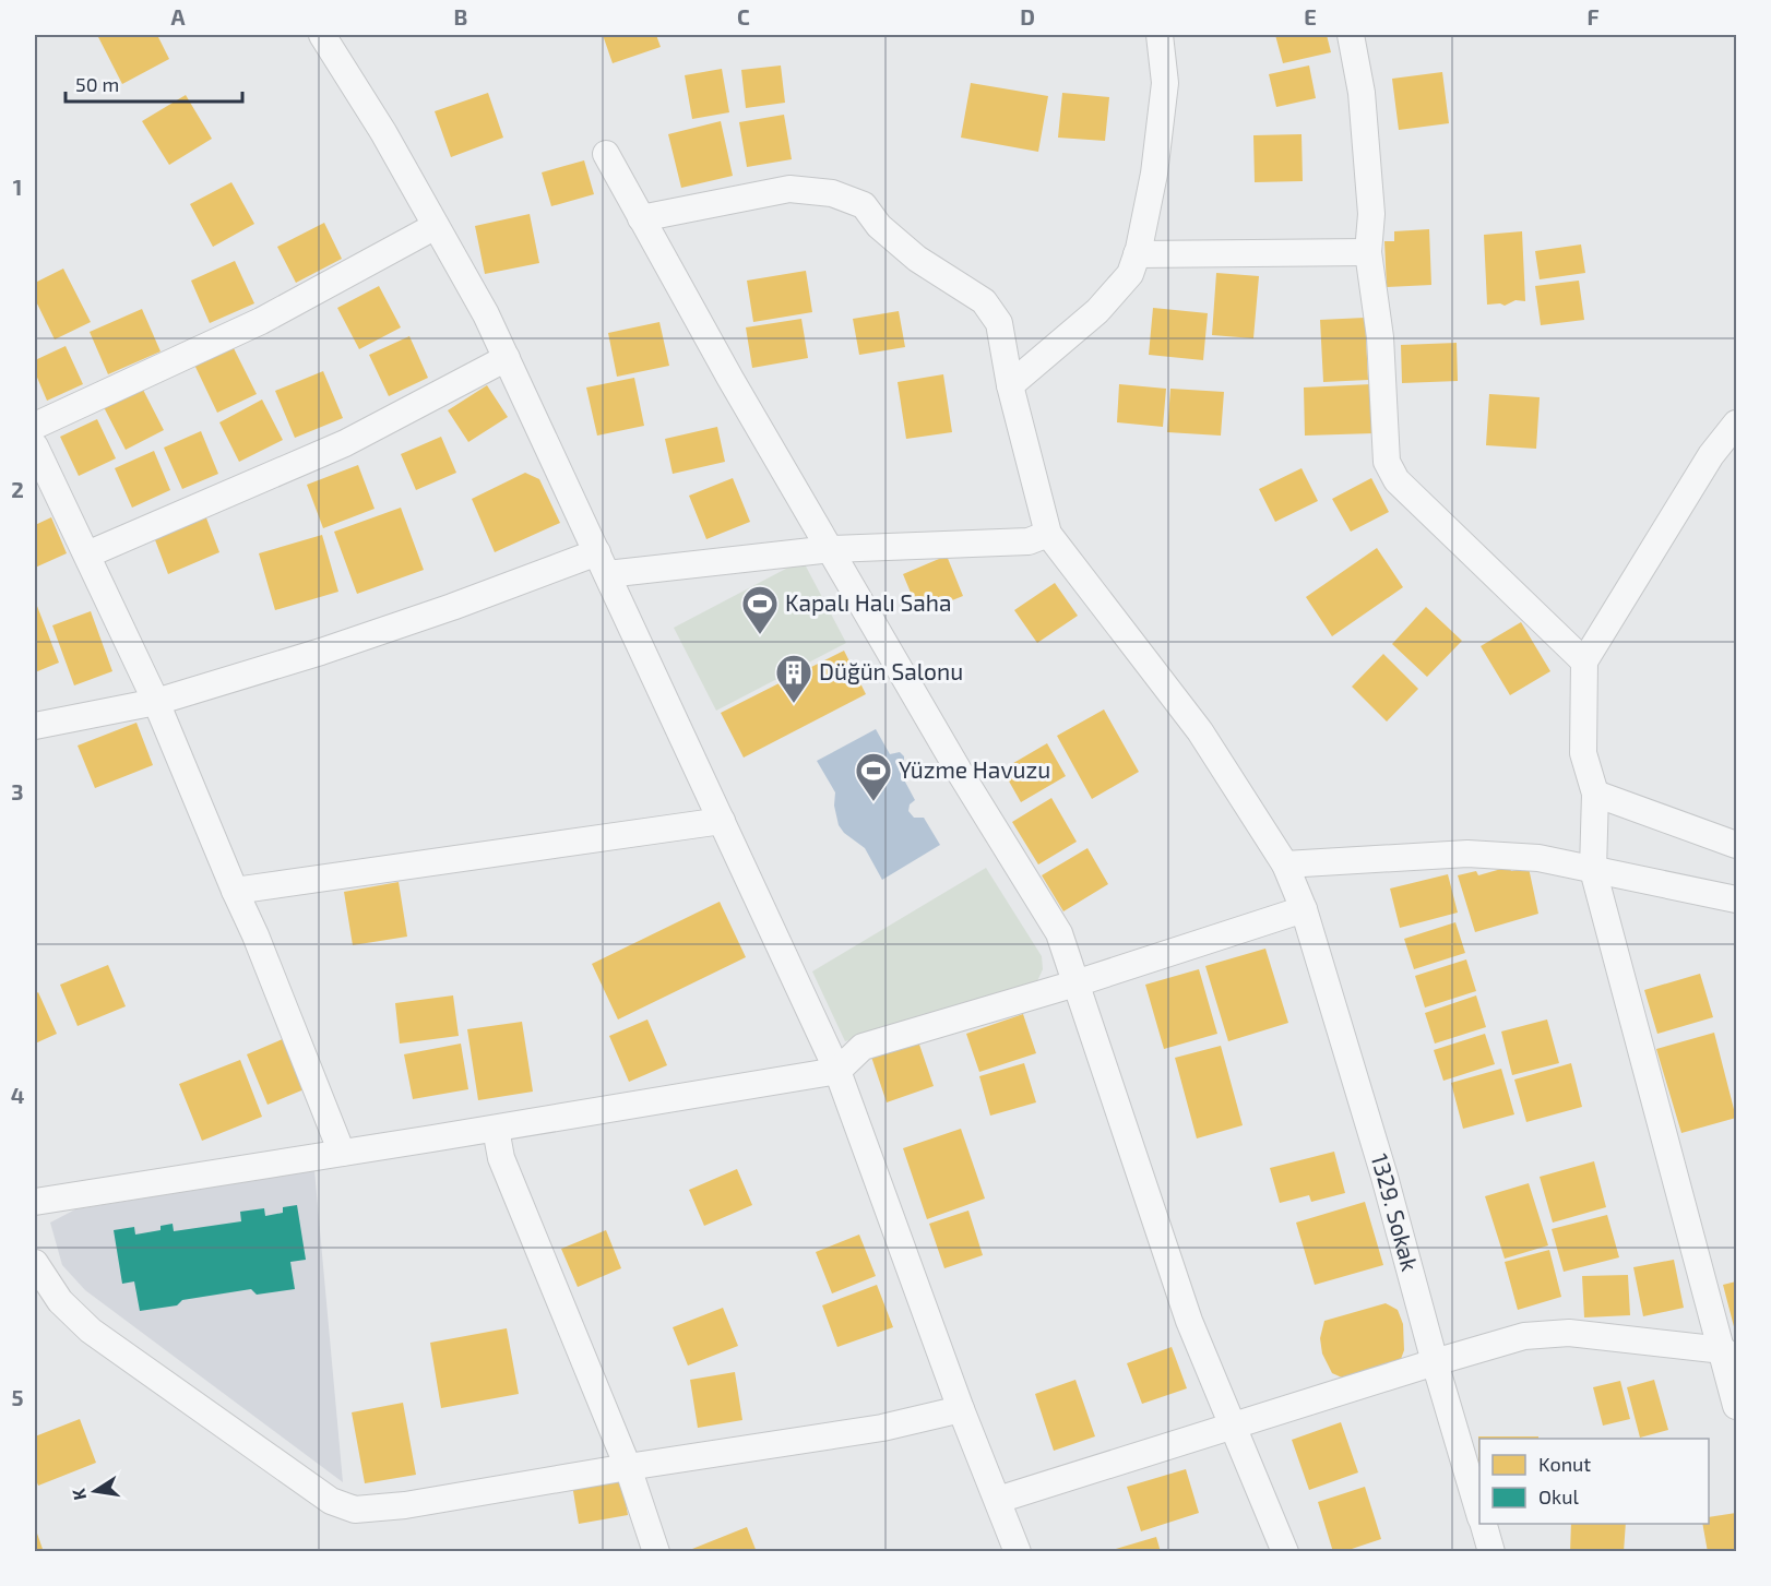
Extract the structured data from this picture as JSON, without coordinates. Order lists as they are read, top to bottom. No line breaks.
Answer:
{"streets":{"street":["1329. Sokak"]},"places":{"sports":["Kapalı Halı Saha","Yüzme Havuzu"],"building":["Düğün Salonu"]},"legend":["Konut","Okul"],"scale_bar":"50 m","north":"left","grid":{"columns":["A","B","C","D","E","F"],"rows":["1","2","3","4","5"]}}
